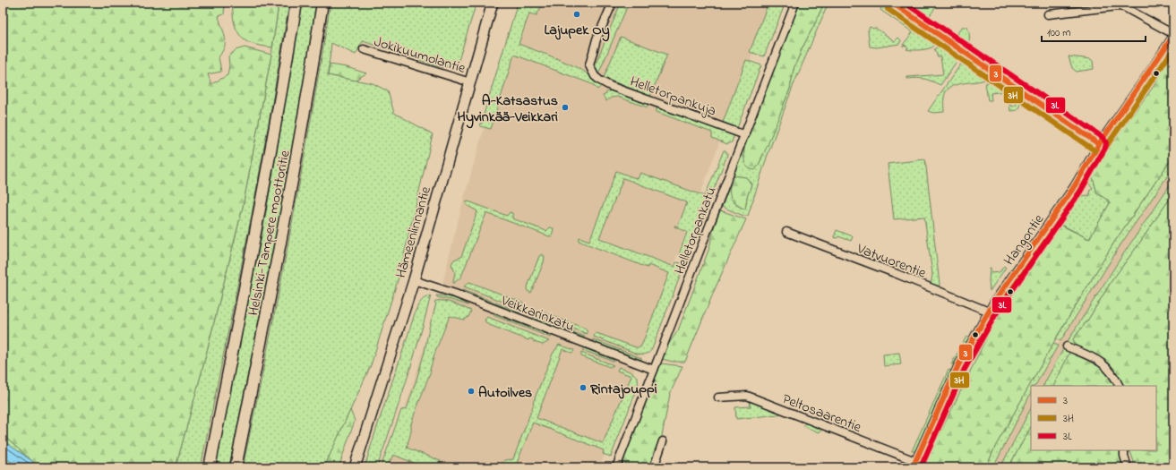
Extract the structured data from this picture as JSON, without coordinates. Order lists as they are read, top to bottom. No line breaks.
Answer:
{"streets":{"highway":["Helsinki-Tampere moottoritie"],"main road":["Hämeenlinnantie"],"street":["Jokikuumolantie","Helletorpankuja","Helletorpankatu","Hangontie","Vatvuorentie","Veikkarinkatu","Peltosaarentie"]},"crossings":[["Jokikuumolantie","Hämeenlinnantie"],["Helletorpankuja","Helletorpankatu"],["Helletorpankatu","Veikkarinkatu"],["Hämeenlinnantie","Veikkarinkatu"],["Hangontie","Vatvuorentie"],["Hangontie","Peltosaarentie"]],"places":["Lajupek Oy","A-Katsastus Hyvinkää-Veikkari","Rintajouppi","Autoilves"],"lines":["transit line 3","transit line 3L","transit line 3H"],"legend":["3","3H","3L"],"scale_bar":"100 m"}
